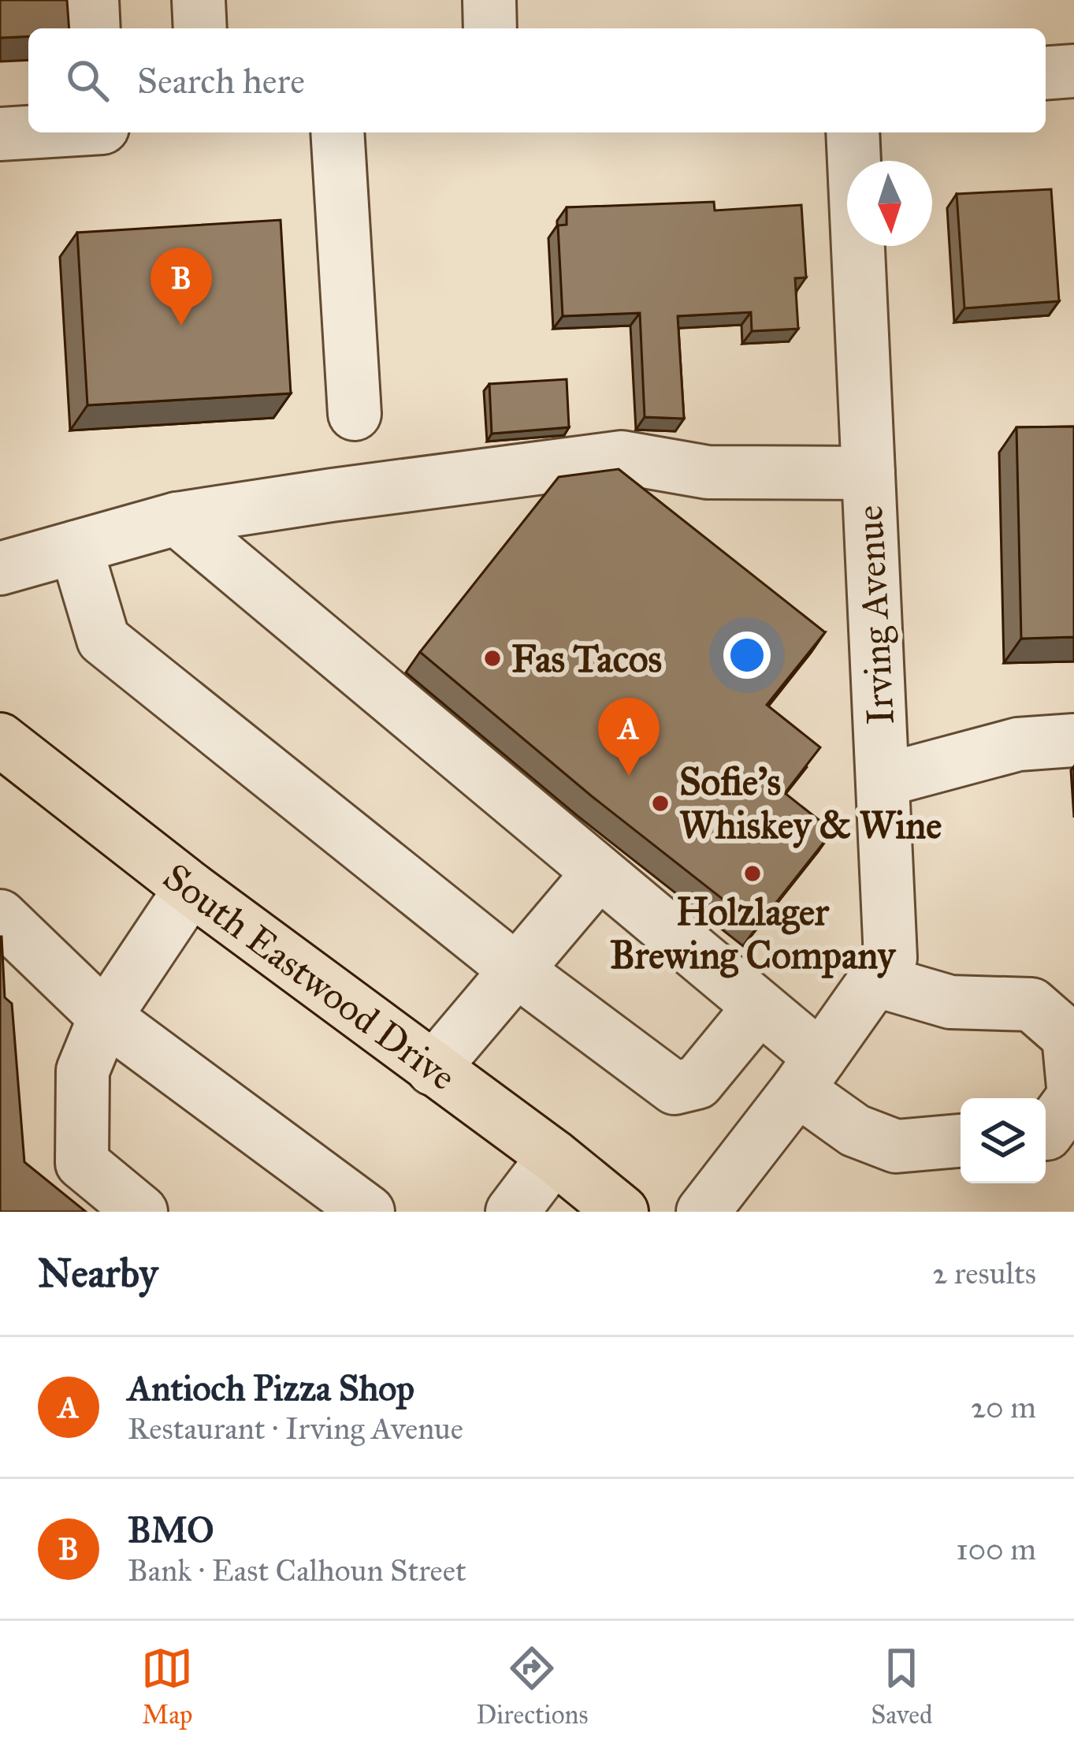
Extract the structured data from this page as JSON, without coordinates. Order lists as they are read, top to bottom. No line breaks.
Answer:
{"streets":{"main road":["South Eastwood Drive"],"street":["Irving Avenue"]},"places":["Fas Tacos","Sofie's Whiskey & Wine","Holzlager Brewing Company"],"north":"bottom","page":{"search":"Search here","pins":["B","A"],"heading":["Nearby","2 results"],"list":[{"mark":"A","name":"Antioch Pizza Shop","note":"Restaurant · Irving Avenue","value":"20 m"},{"mark":"B","name":"BMO","note":"Bank · East Calhoun Street","value":"100 m"}],"nav":["Map","Directions","Saved"]}}
